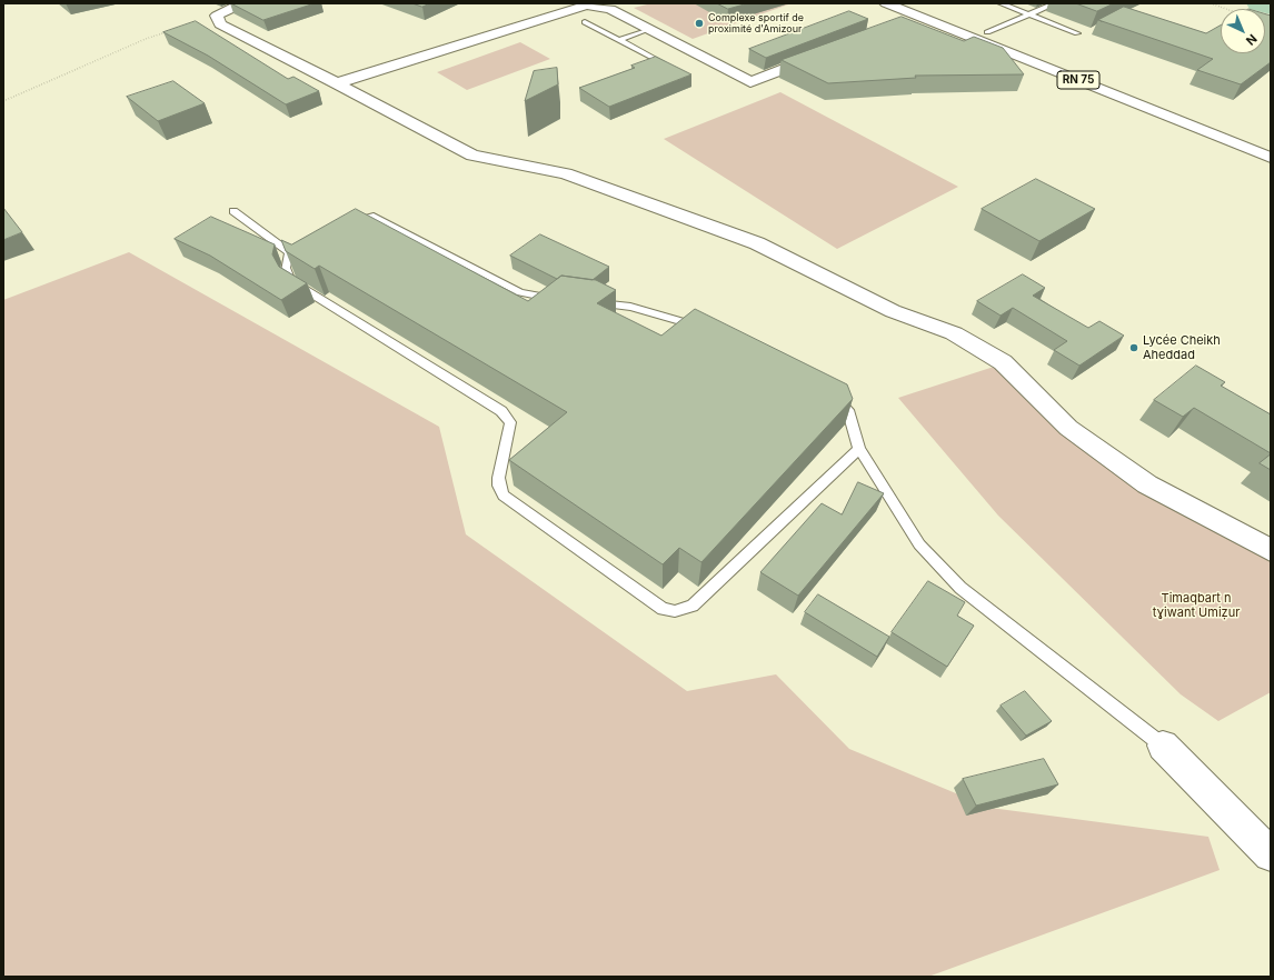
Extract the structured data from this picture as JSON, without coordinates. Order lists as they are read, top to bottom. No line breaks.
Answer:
{"streets":{"street":["RN 75"]},"parks":["Timaqbart n tɣiwant Umiẓur"],"places":["Complexe sportif de proximité d'Amizour","Lycée Cheikh Aheddad"],"north":"bottom right"}
